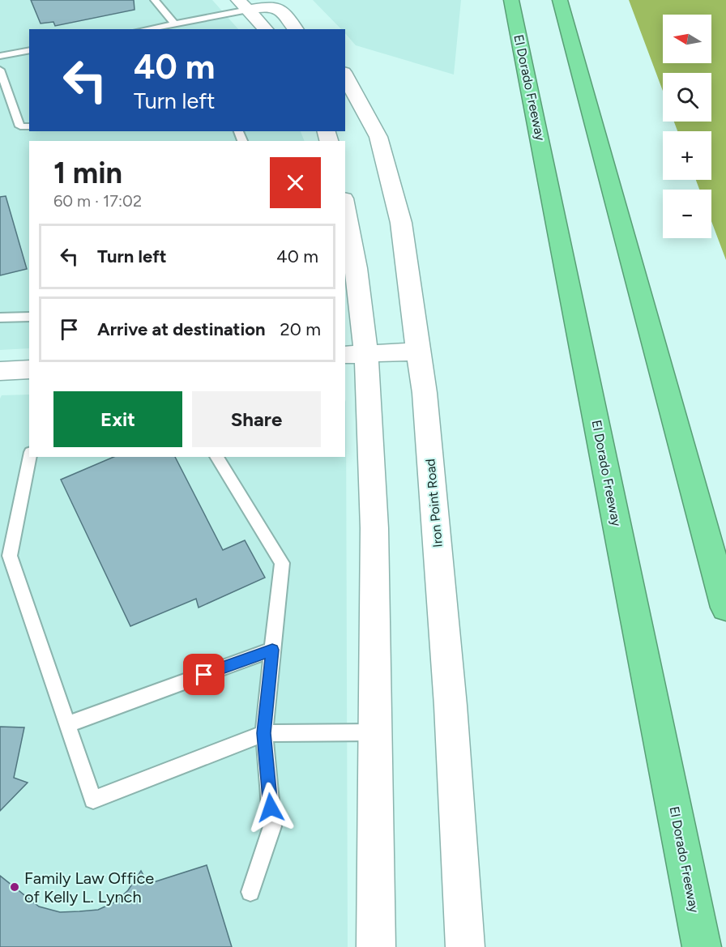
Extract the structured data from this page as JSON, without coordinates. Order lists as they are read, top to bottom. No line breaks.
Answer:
{"streets":{"highway":["El Dorado Freeway"],"main road":["Iron Point Road"]},"places":["Family Law Office of Kelly L. Lynch"],"north":"left","page":{"map_buttons":["+","−"],"turn":["40 m","Turn left"],"heading":["1 min","60 m · 17:02"],"list":[{"name":"Turn left","value":"40 m"},{"name":"Arrive at destination","value":"20 m"}],"buttons":["Exit","Share"]}}
